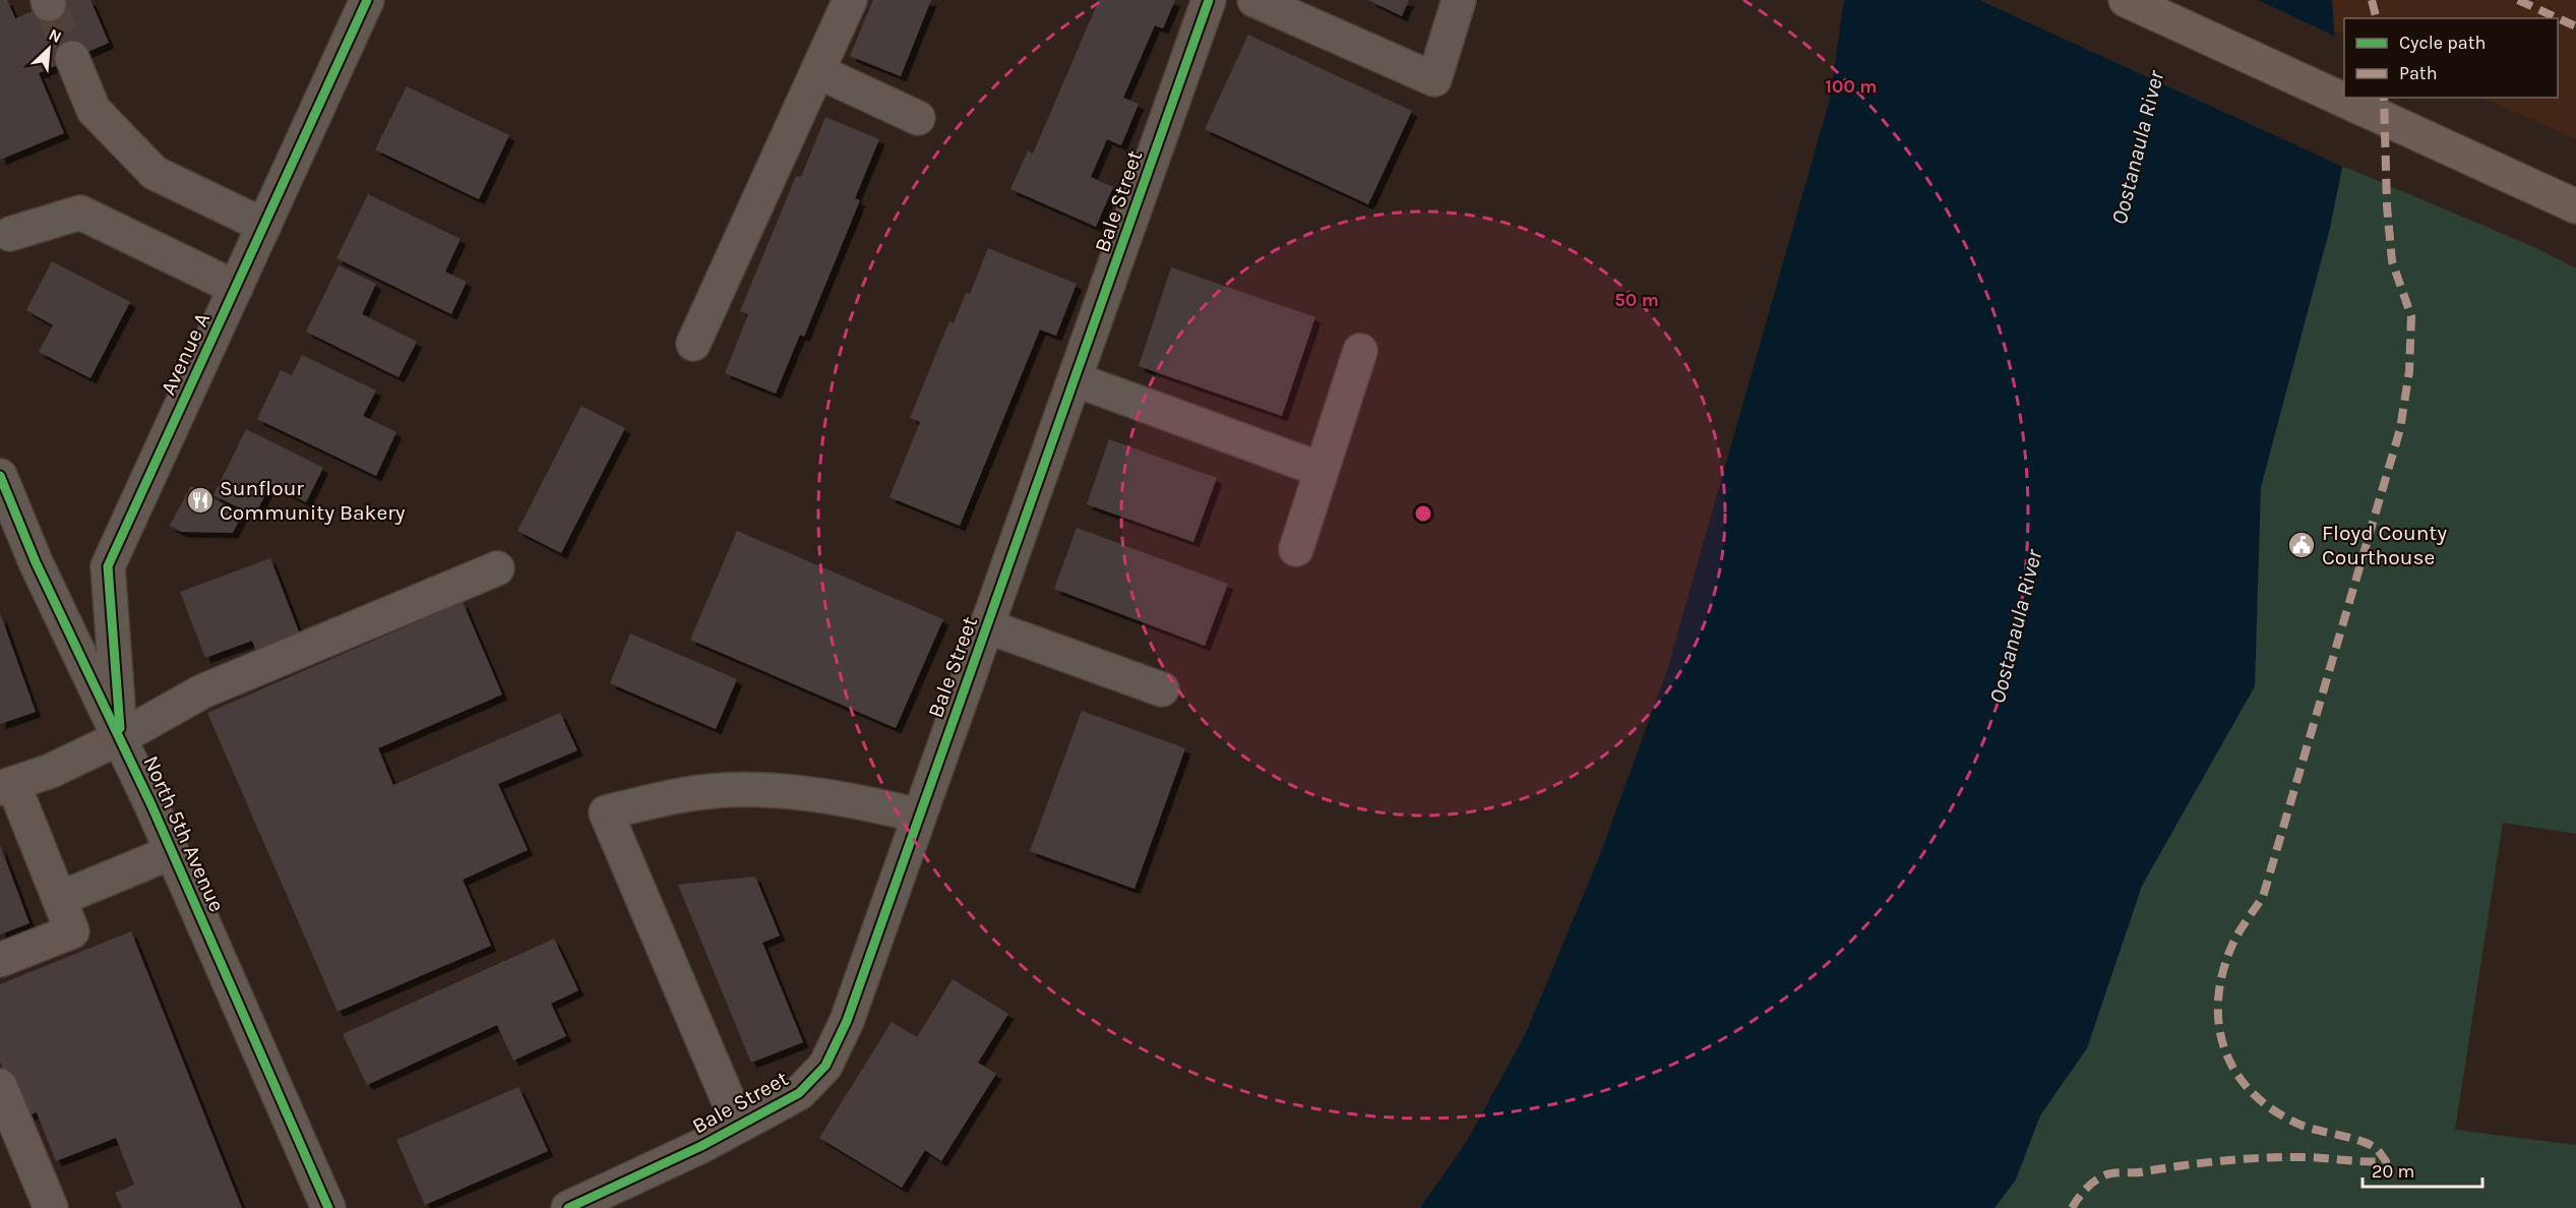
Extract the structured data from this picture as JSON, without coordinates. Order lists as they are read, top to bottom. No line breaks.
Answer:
{"streets":{"street":["Bale Street","Avenue A","North 5th Avenue"]},"crossings":[["Avenue A","North 5th Avenue"]],"water":["Oostanaula River"],"places":{"restaurant":["Sunflour Community Bakery"],"public building":["Floyd County Courthouse"]},"legend":["Cycle path","Path"],"scale_bar":"20 m","north":"top right","rings":["100 m","50 m"]}
